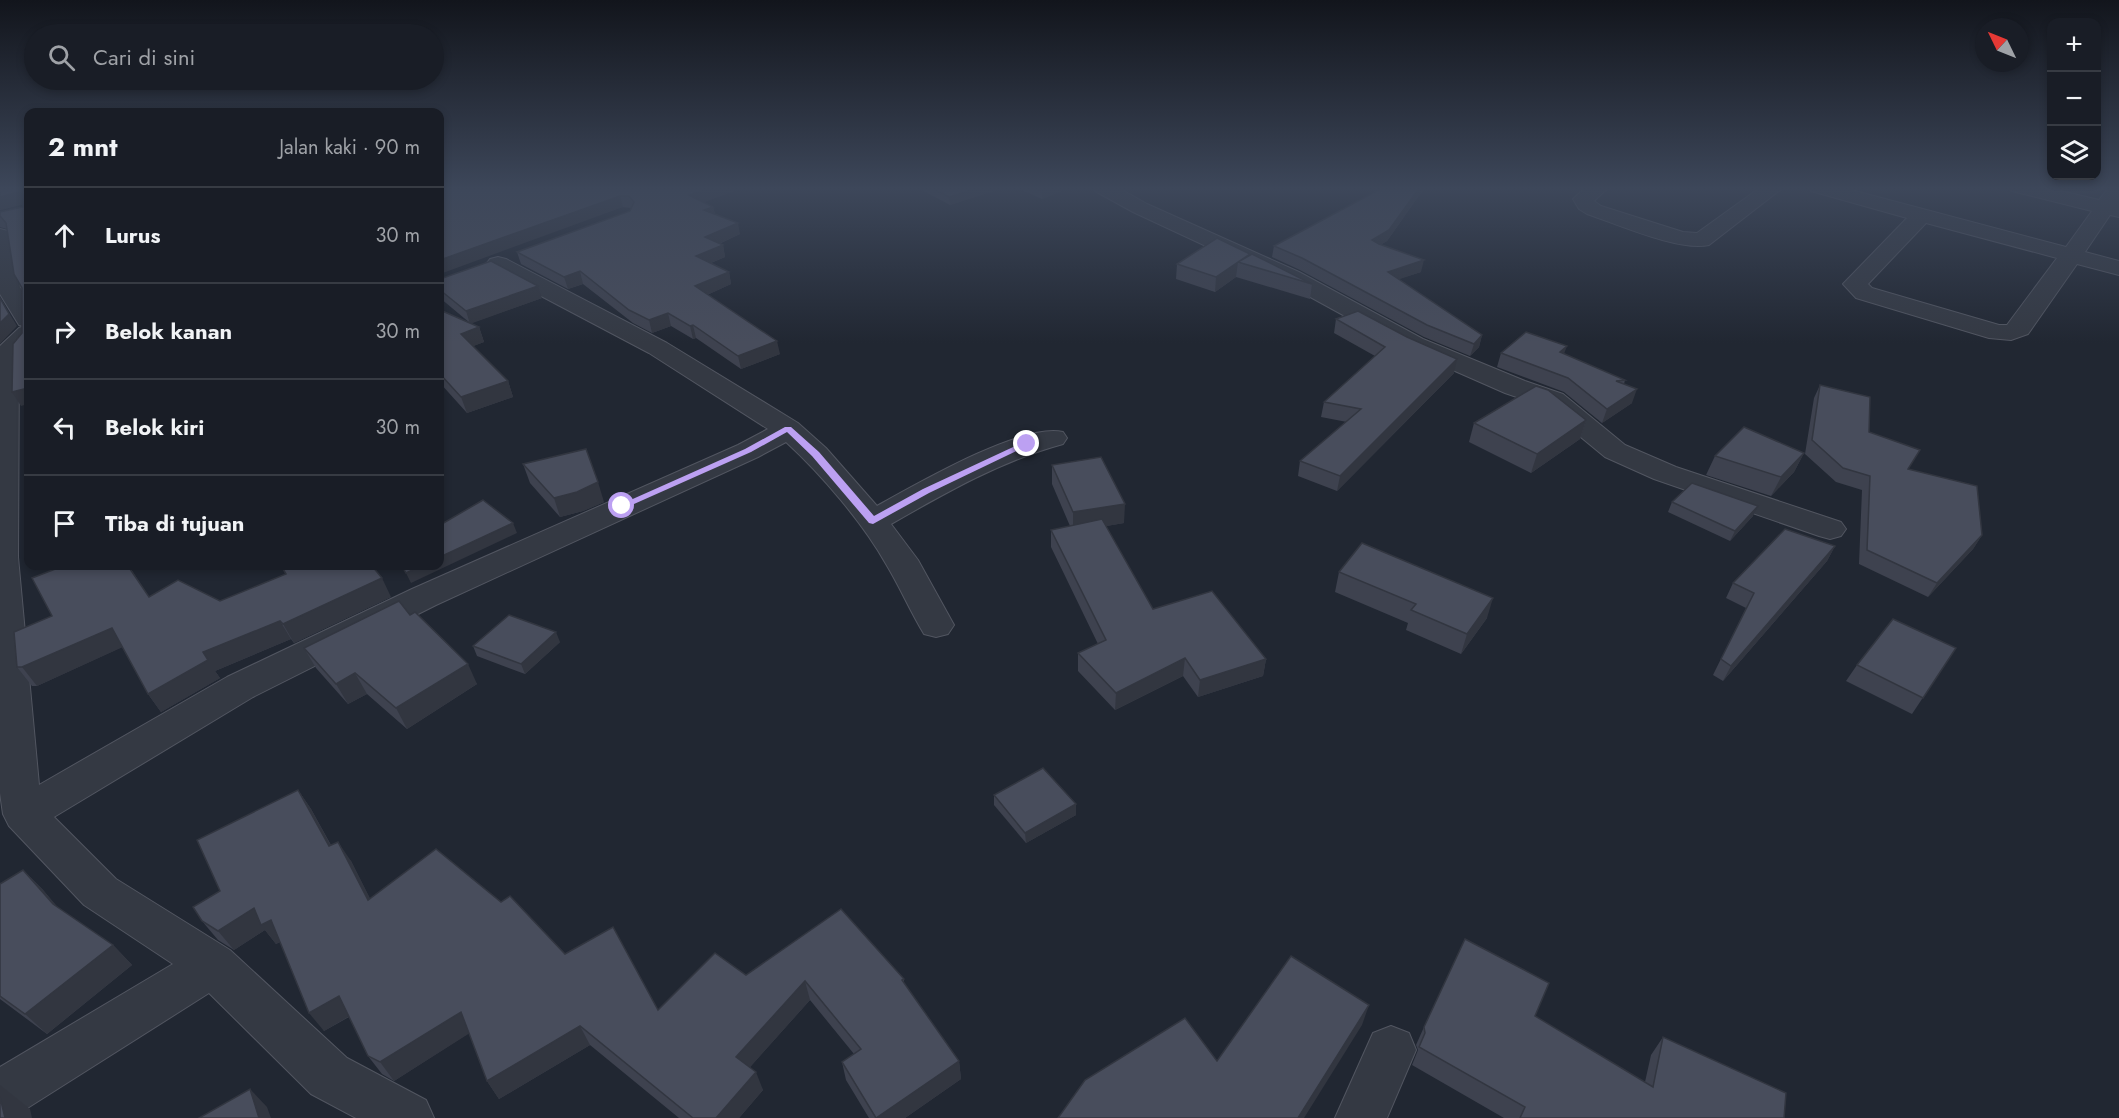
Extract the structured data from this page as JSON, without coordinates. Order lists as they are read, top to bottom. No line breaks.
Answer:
{"north":"top left","page":{"map_buttons":["+","−"],"search":"Cari di sini","heading":["2 mnt","Jalan kaki · 90 m"],"list":[["Lurus","30 m"],["Belok kanan","30 m"],["Belok kiri","30 m"],"Tiba di tujuan"]}}
